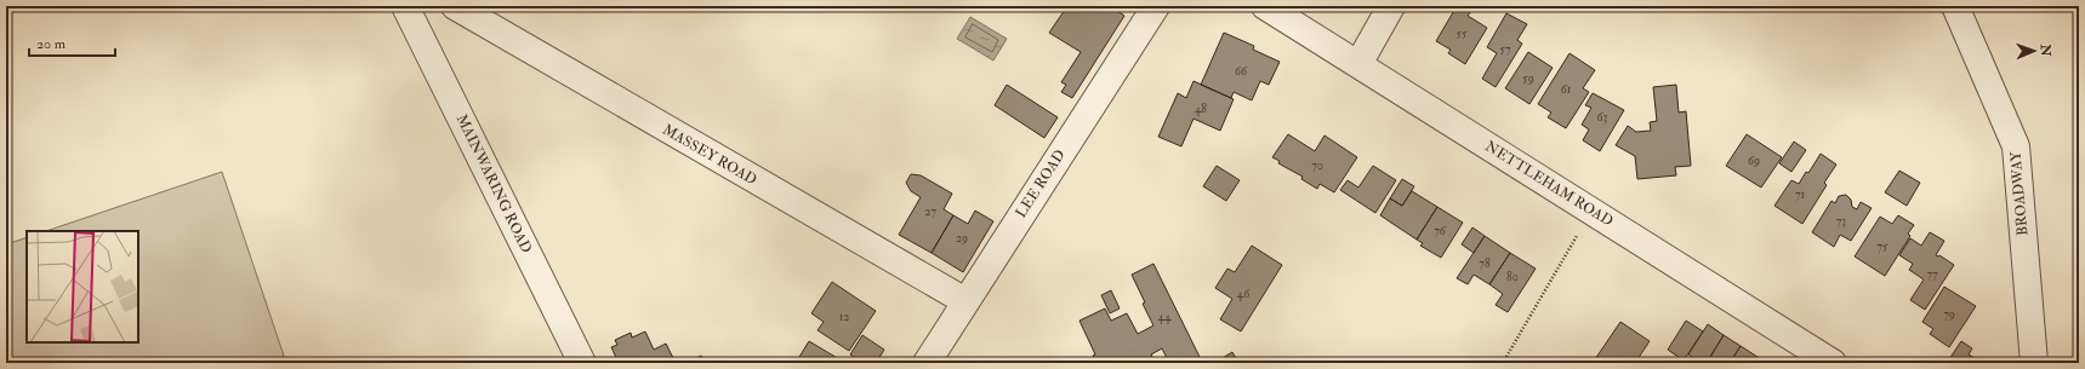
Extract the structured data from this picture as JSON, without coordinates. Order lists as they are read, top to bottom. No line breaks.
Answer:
{"streets":{"street":["MASSEY ROAD","MAINWARING ROAD","LEE ROAD","NETTLEHAM ROAD","BROADWAY"]},"crossings":[["MASSEY ROAD","LEE ROAD"]],"house_numbers":["55","57","66","59","61","48","63","69","70","71","27","73","76","29","75","78","77","80","46","79","12","44"],"scale_bar":"20 m","north":"right"}
